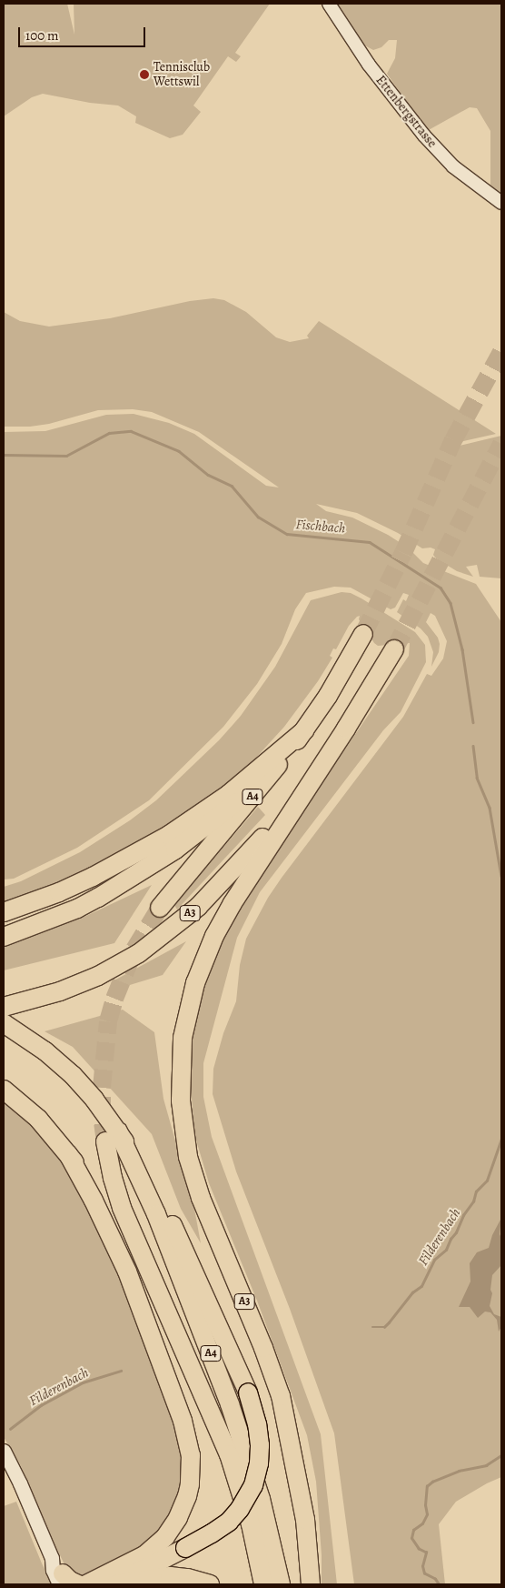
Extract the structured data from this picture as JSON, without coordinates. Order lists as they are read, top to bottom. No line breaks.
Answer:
{"streets":{"highway":["A4","A3"],"street":["Ettenbergstrasse"]},"water":["Fischbach","Filderenbach"],"places":["Tennisclub Wettswil"],"scale_bar":"100 m"}
